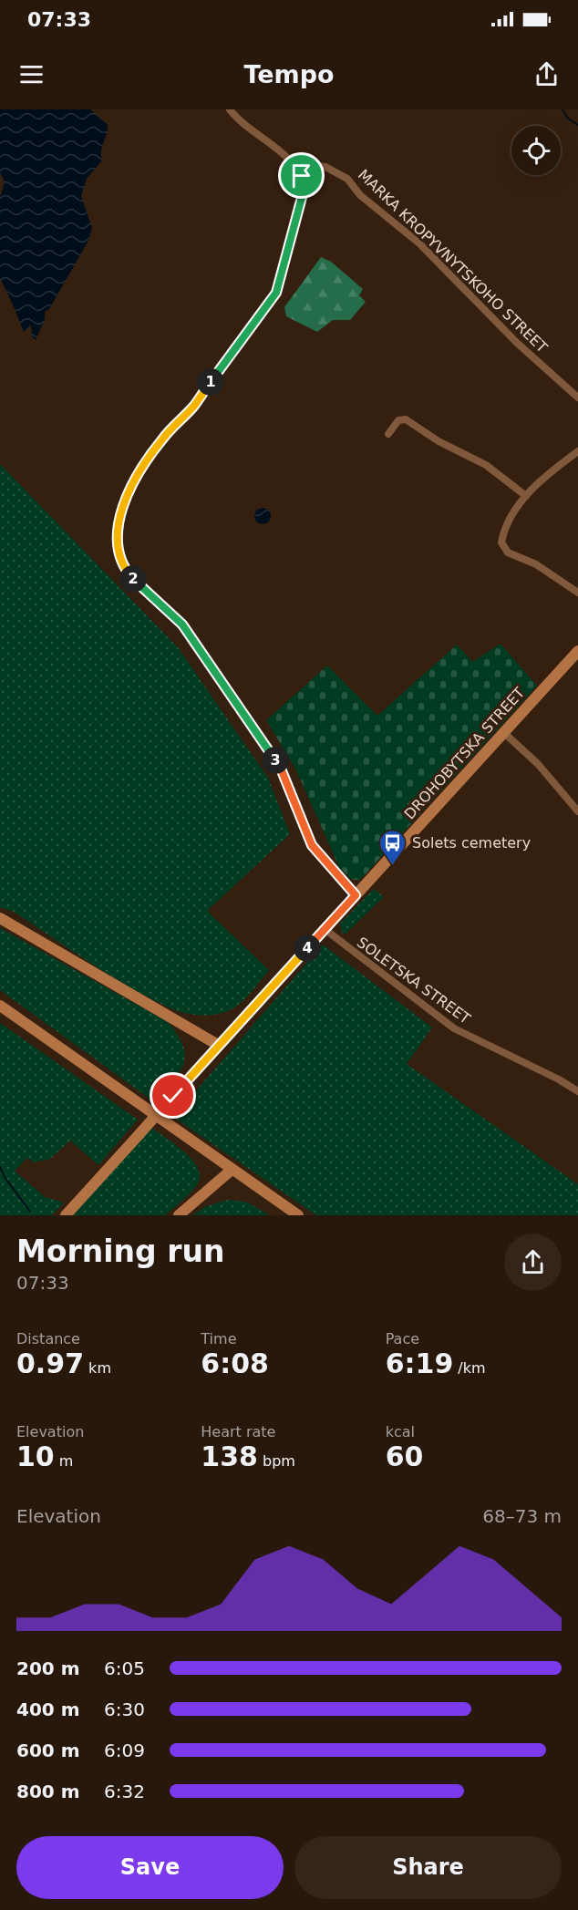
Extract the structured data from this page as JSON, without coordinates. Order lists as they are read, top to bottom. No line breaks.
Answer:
{"streets":{"street":["MARKA KROPYVNYTSKOHO STREET","DROHOBYTSKA STREET","SOLETSKA STREET"]},"crossings":[["DROHOBYTSKA STREET","SOLETSKA STREET"]],"places":{"bus stop":["Solets cemetery"]},"page":{"status":"07:33","header":"Tempo","pins":["1","2","3","4"],"heading":["Morning run","07:33"],"stats":[["Distance","0.97 km"],["Time","6:08"],["Pace","6:19 /km"],["Elevation","10 m"],["Heart rate","138 bpm"],["kcal","60"]],"chart":["Elevation","68–73 m"],"list":[{"name":"200 m","note":"6:05"},{"name":"400 m","note":"6:30"},{"name":"600 m","note":"6:09"},{"name":"800 m","note":"6:32"}],"buttons":["Save","Share"]}}
